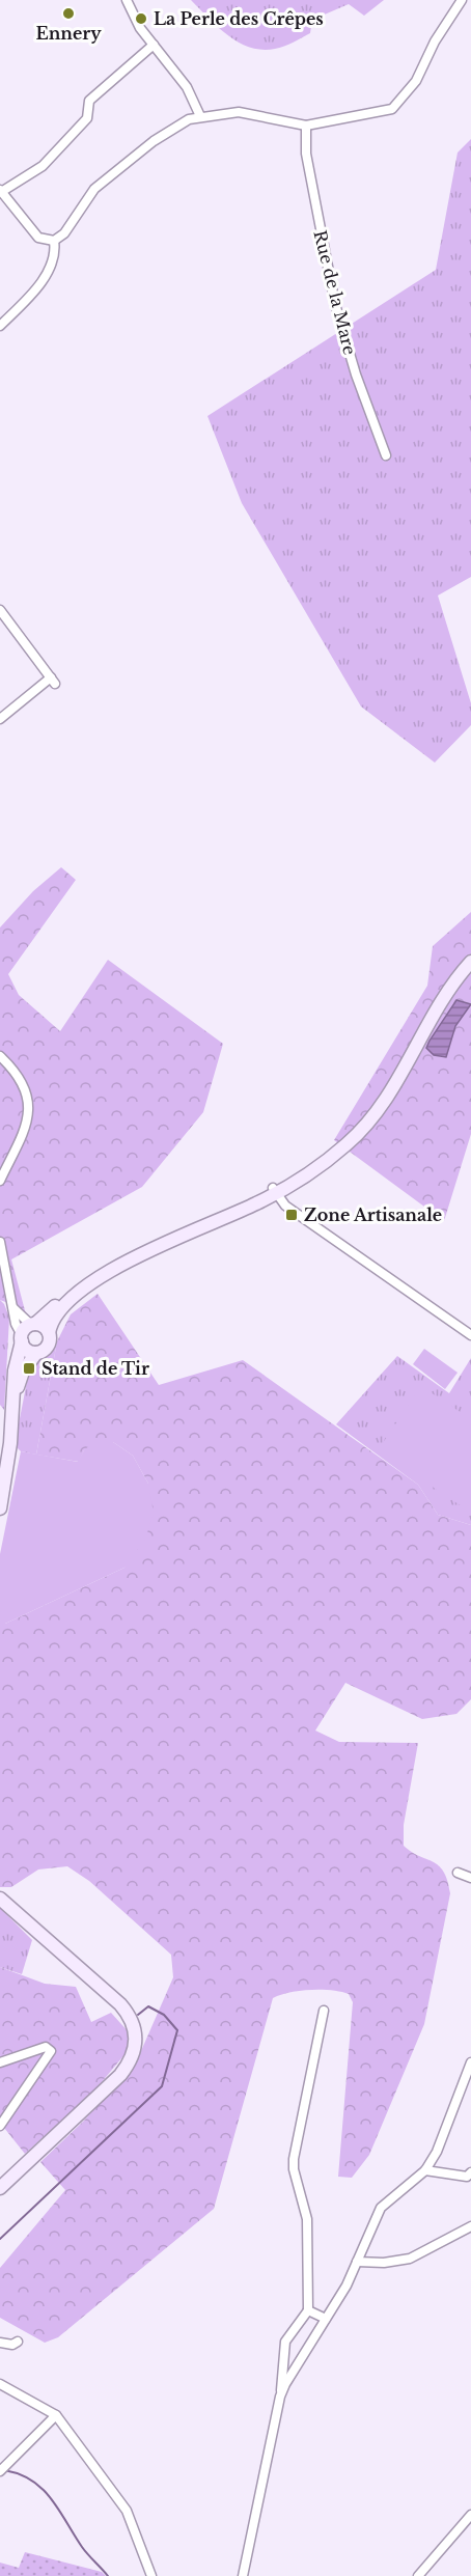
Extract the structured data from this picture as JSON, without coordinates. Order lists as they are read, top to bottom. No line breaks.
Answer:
{"streets":{"street":["Rue de la Mare"]},"places":{"other":["Ennery","La Perle des Crêpes"],"transit":["Zone Artisanale","Stand de Tir"]}}
